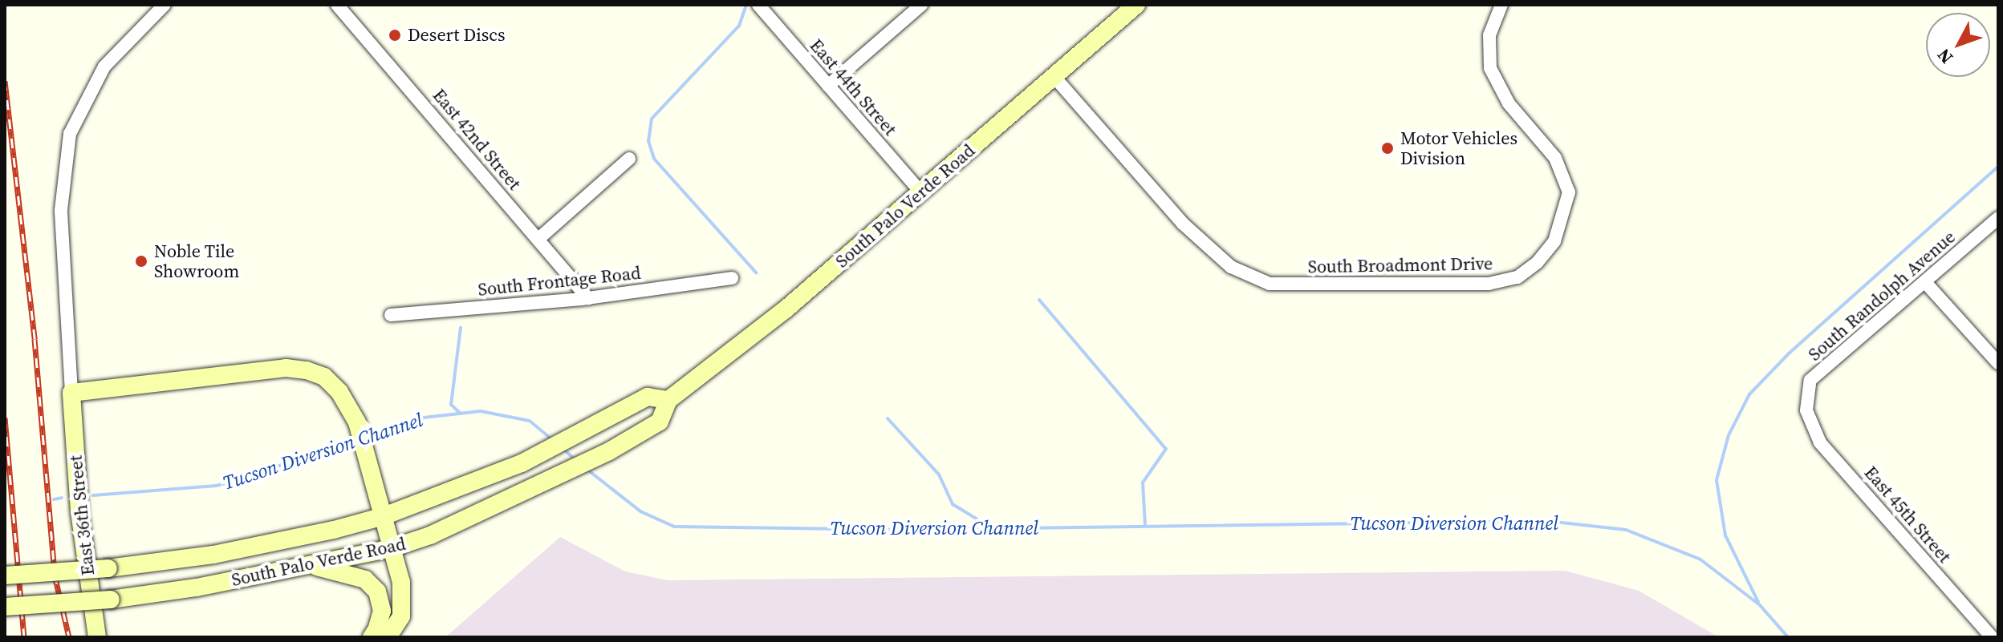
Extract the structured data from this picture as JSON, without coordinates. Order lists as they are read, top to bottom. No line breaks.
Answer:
{"streets":{"main road":["South Palo Verde Road","East 36th Street"],"street":["East 44th Street","East 42nd Street","South Broadmont Drive","South Frontage Road","South Randolph Avenue","East 45th Street"]},"crossings":[["East 44th Street","South Palo Verde Road"],["East 42nd Street","South Frontage Road"],["South Palo Verde Road","South Broadmont Drive"],["South Randolph Avenue","East 45th Street"]],"water":["Tucson Diversion Channel"],"places":["Desert Discs","Motor Vehicles Division","Noble Tile Showroom"],"north":"bottom left"}
